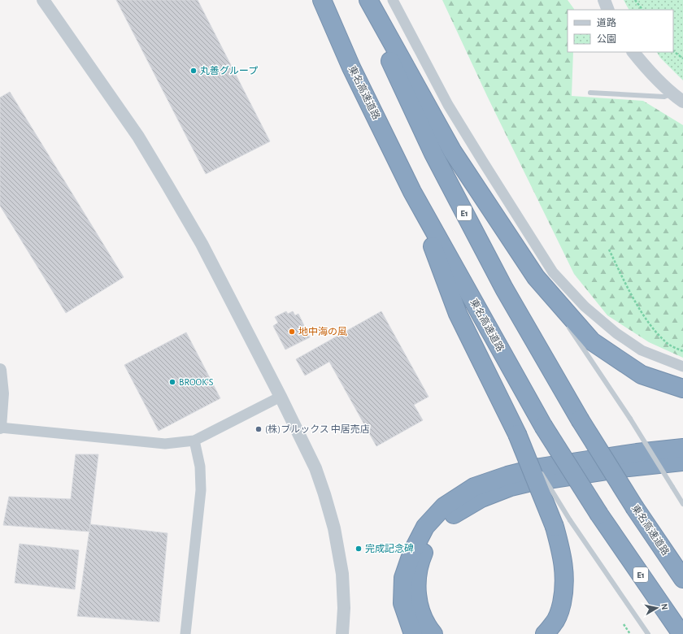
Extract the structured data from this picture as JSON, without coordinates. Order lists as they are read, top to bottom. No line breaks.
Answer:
{"streets":{"highway":["東名高速道路","E1"]},"places":["丸善グループ","地中海の風","BROOK'S","(株)ブルックス 中居売店","完成記念碑"],"legend":["道路","公園"],"north":"right"}
